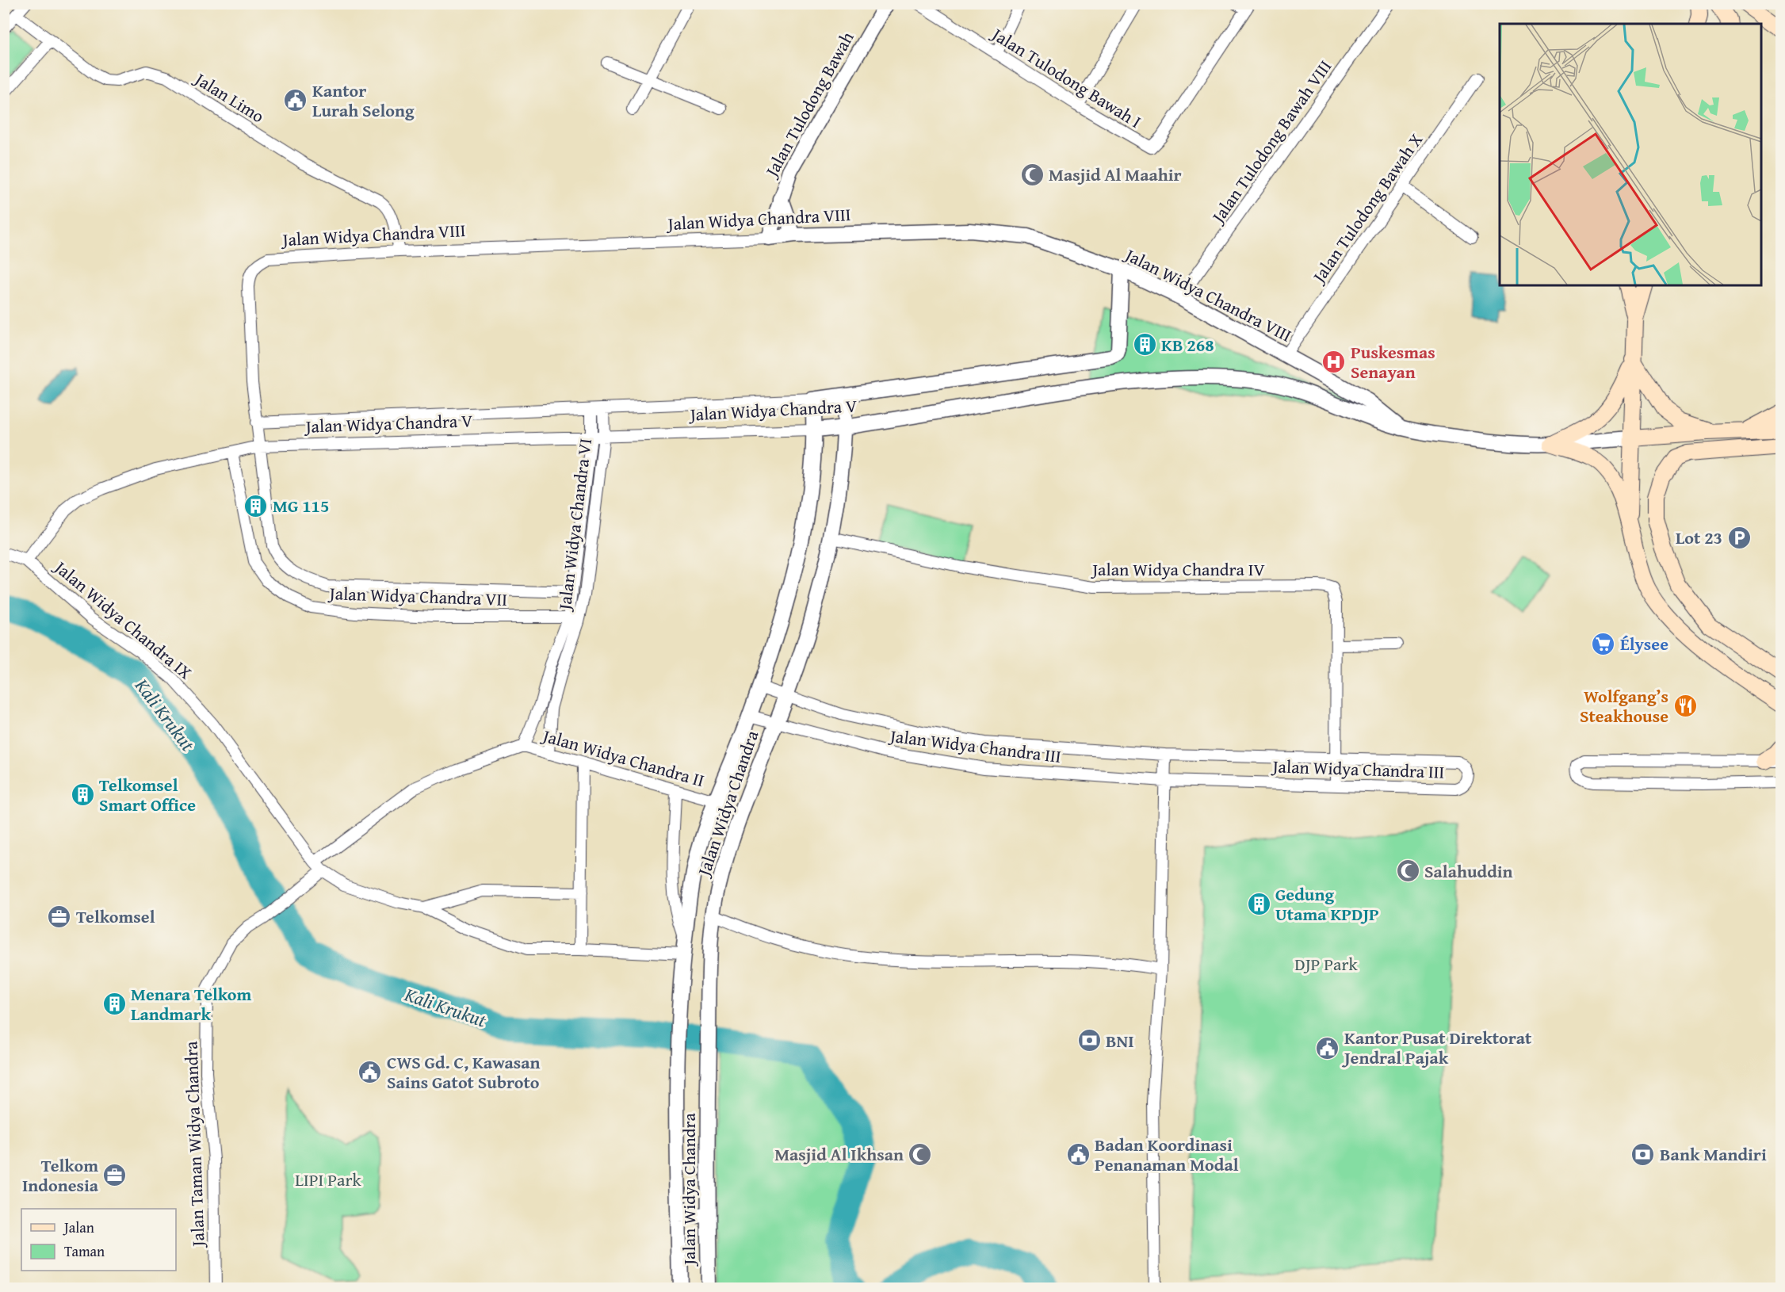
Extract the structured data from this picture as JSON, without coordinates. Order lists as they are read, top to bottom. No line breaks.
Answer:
{"streets":{"street":["Jalan Tulodong Bawah I","Jalan Limo","Jalan Tulodong Bawah","Jalan Tulodong Bawah VIII","Jalan Tulodong Bawah X","Jalan Widya Chandra VIII","Jalan Widya Chandra V","Jalan Widya Chandra VI","Jalan Widya Chandra IV","Jalan Widya Chandra VII","Jalan Widya Chandra IX","Jalan Widya Chandra III","Jalan Widya Chandra II","Jalan Widya Chandra","Jalan Taman Widya Chandra"]},"crossings":[["Jalan Limo","Jalan Widya Chandra VIII"],["Jalan Tulodong Bawah","Jalan Widya Chandra VIII"],["Jalan Tulodong Bawah VIII","Jalan Widya Chandra VIII"],["Jalan Tulodong Bawah X","Jalan Widya Chandra VIII"],["Jalan Widya Chandra VIII","Jalan Widya Chandra V"],["Jalan Widya Chandra VIII","Jalan Widya Chandra VII"],["Jalan Widya Chandra V","Jalan Widya Chandra VI"],["Jalan Widya Chandra V","Jalan Widya Chandra VII"],["Jalan Widya Chandra V","Jalan Widya Chandra IX"],["Jalan Widya Chandra V","Jalan Widya Chandra"],["Jalan Widya Chandra VI","Jalan Widya Chandra VII"],["Jalan Widya Chandra VI","Jalan Widya Chandra II"],["Jalan Widya Chandra VI","Jalan Taman Widya Chandra"],["Jalan Widya Chandra IV","Jalan Widya Chandra III"],["Jalan Widya Chandra IV","Jalan Widya Chandra"],["Jalan Widya Chandra IX","Jalan Taman Widya Chandra"],["Jalan Widya Chandra III","Jalan Widya Chandra"],["Jalan Widya Chandra II","Jalan Widya Chandra"],["Jalan Widya Chandra II","Jalan Taman Widya Chandra"]],"water":["Kali Krukut"],"parks":["DJP Park","LIPI Park"],"places":{"public building":["Kantor Lurah Selong","Kantor Pusat Direktorat Jendral Pajak","CWS Gd. C, Kawasan Sains Gatot Subroto","Badan Koordinasi Penanaman Modal"],"mosque":["Masjid Al Maahir","Salahuddin","Masjid Al Ikhsan"],"building":["KB 268","MG 115","Telkomsel Smart Office","Gedung Utama KPDJP","Menara Telkom Landmark"],"hospital":["Puskesmas Senayan"],"parking":["Lot 23"],"supermarket":["Élysee"],"restaurant":["Wolfgang’s Steakhouse"],"office":["Telkomsel","Telkom Indonesia"],"bank":["BNI","Bank Mandiri"]},"legend":["Jalan","Taman"]}
